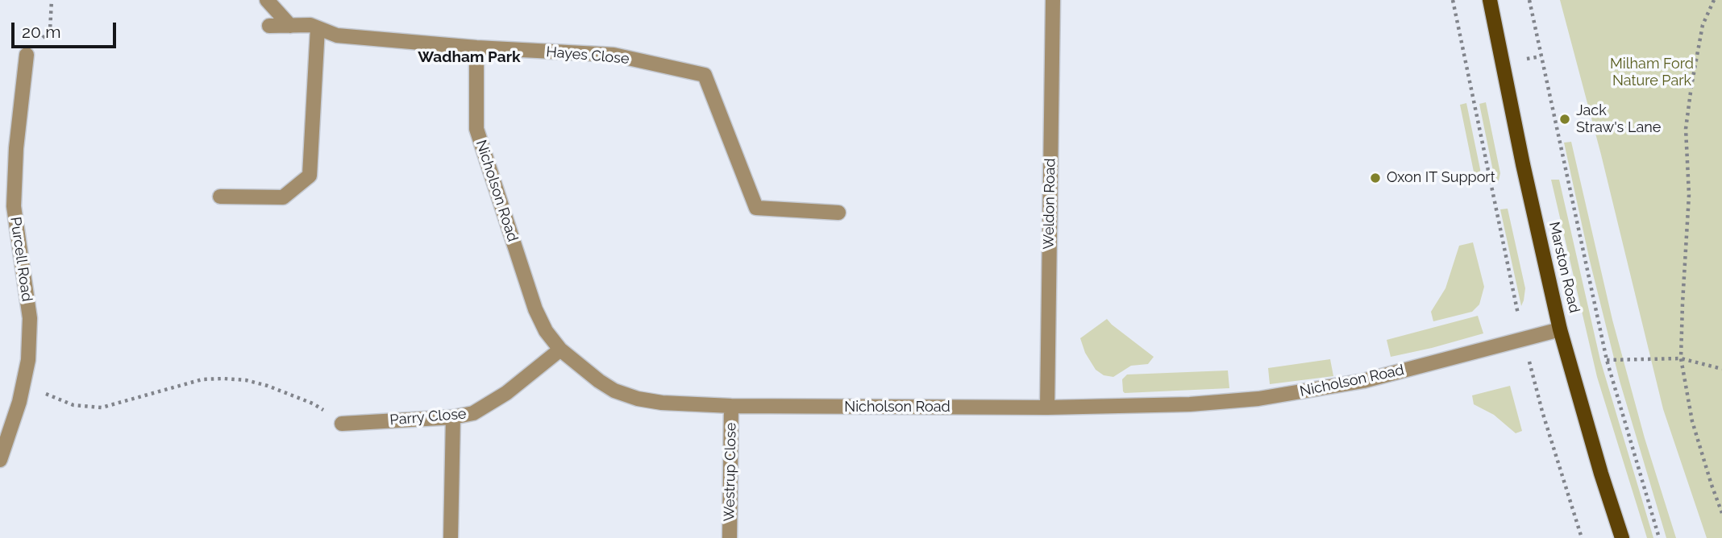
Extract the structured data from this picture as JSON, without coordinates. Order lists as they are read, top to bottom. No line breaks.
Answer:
{"streets":{"main road":["Marston Road"],"street":["Hayes Close","Nicholson Road","Weldon Road","Purcell Road","Parry Close","Westrup Close"]},"crossings":[["Hayes Close","Nicholson Road"],["Nicholson Road","Weldon Road"],["Nicholson Road","Marston Road"],["Nicholson Road","Parry Close"],["Nicholson Road","Westrup Close"]],"districts":["Wadham Park"],"parks":["Milham Ford Nature Park"],"places":["Jack Straw's Lane","Oxon IT Support"],"scale_bar":"20 m"}
